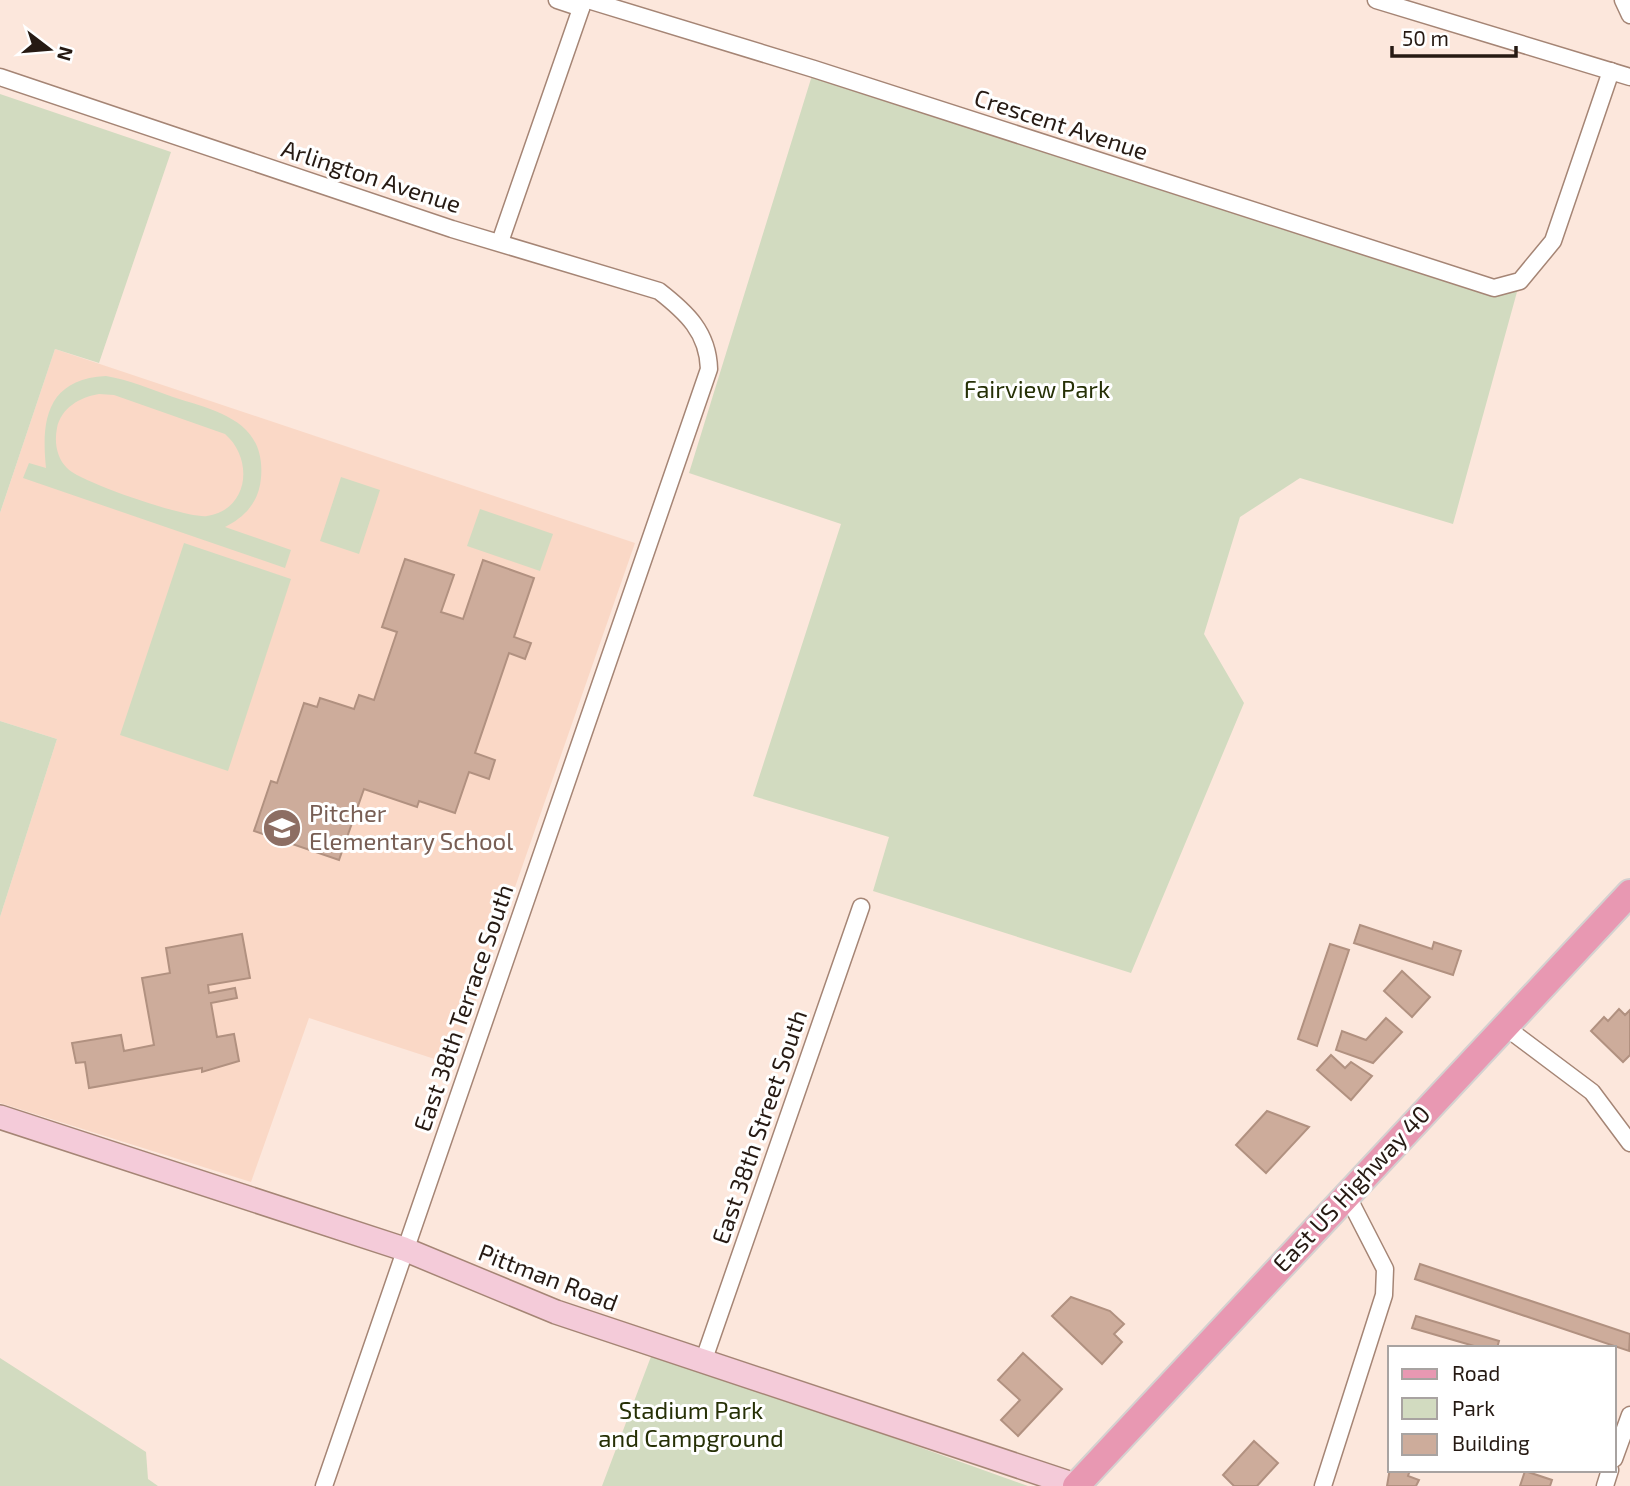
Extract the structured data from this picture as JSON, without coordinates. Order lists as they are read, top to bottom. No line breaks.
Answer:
{"streets":{"main road":["East US Highway 40"],"street":["Crescent Avenue","Arlington Avenue","East 38th Terrace South","East 38th Street South","Pittman Road"]},"crossings":[["Arlington Avenue","East 38th Terrace South"],["East 38th Terrace South","Pittman Road"],["East 38th Street South","Pittman Road"],["East US Highway 40","Pittman Road"]],"parks":["Fairview Park","Stadium Park and Campground"],"places":{"school or university":["Pitcher Elementary School"]},"legend":["Road","Park","Building"],"scale_bar":"50 m","north":"right"}
